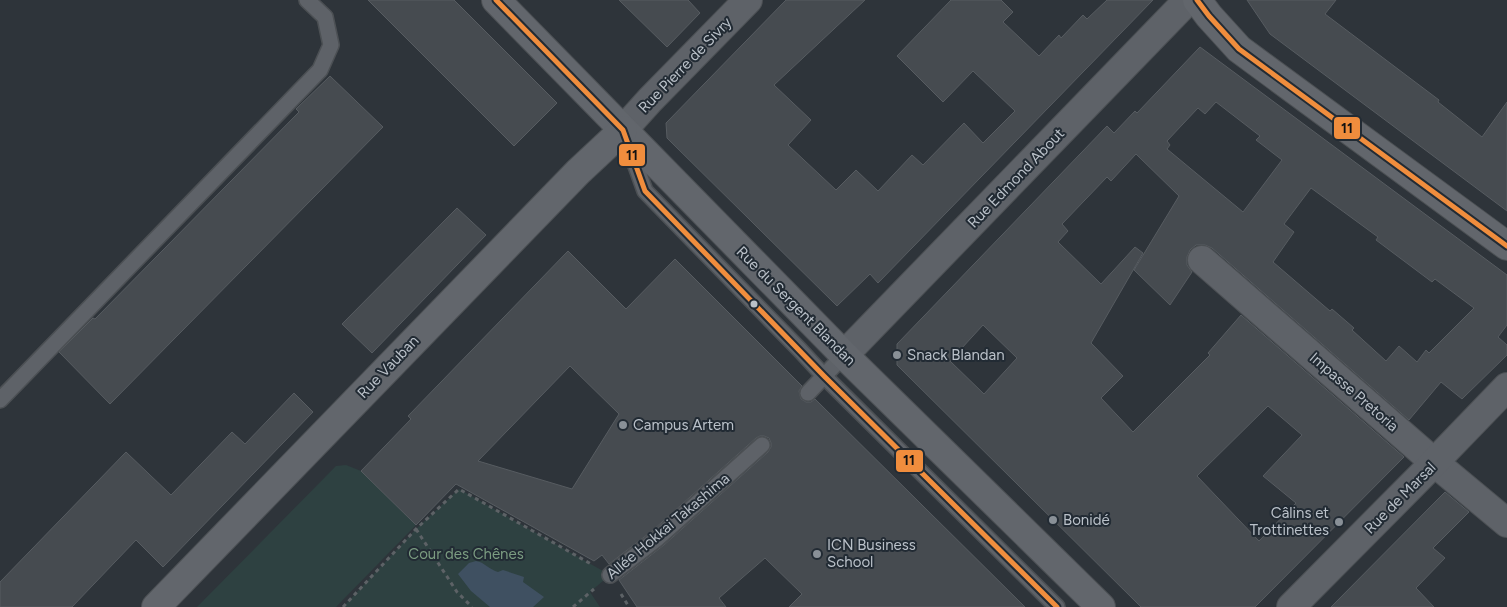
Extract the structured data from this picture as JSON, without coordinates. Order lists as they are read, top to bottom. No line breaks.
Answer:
{"streets":{"street":["Rue Pierre de Sivry","Rue Edmond About","Rue du Sergent Blandan","Rue Vauban","Impasse Pretoria","Rue de Marsal"],"lane":["Allée Hokkai Takashima"]},"crossings":[["Rue Pierre de Sivry","Rue du Sergent Blandan"],["Rue Pierre de Sivry","Rue Vauban"],["Rue Edmond About","Rue du Sergent Blandan"],["Rue du Sergent Blandan","Rue Vauban"],["Impasse Pretoria","Rue de Marsal"]],"parks":["Cour des Chênes"],"places":["Snack Blandan","Campus Artem","Bonidé","Câlins et Trottinettes","ICN Business School"],"lines":["transit line 11"]}
